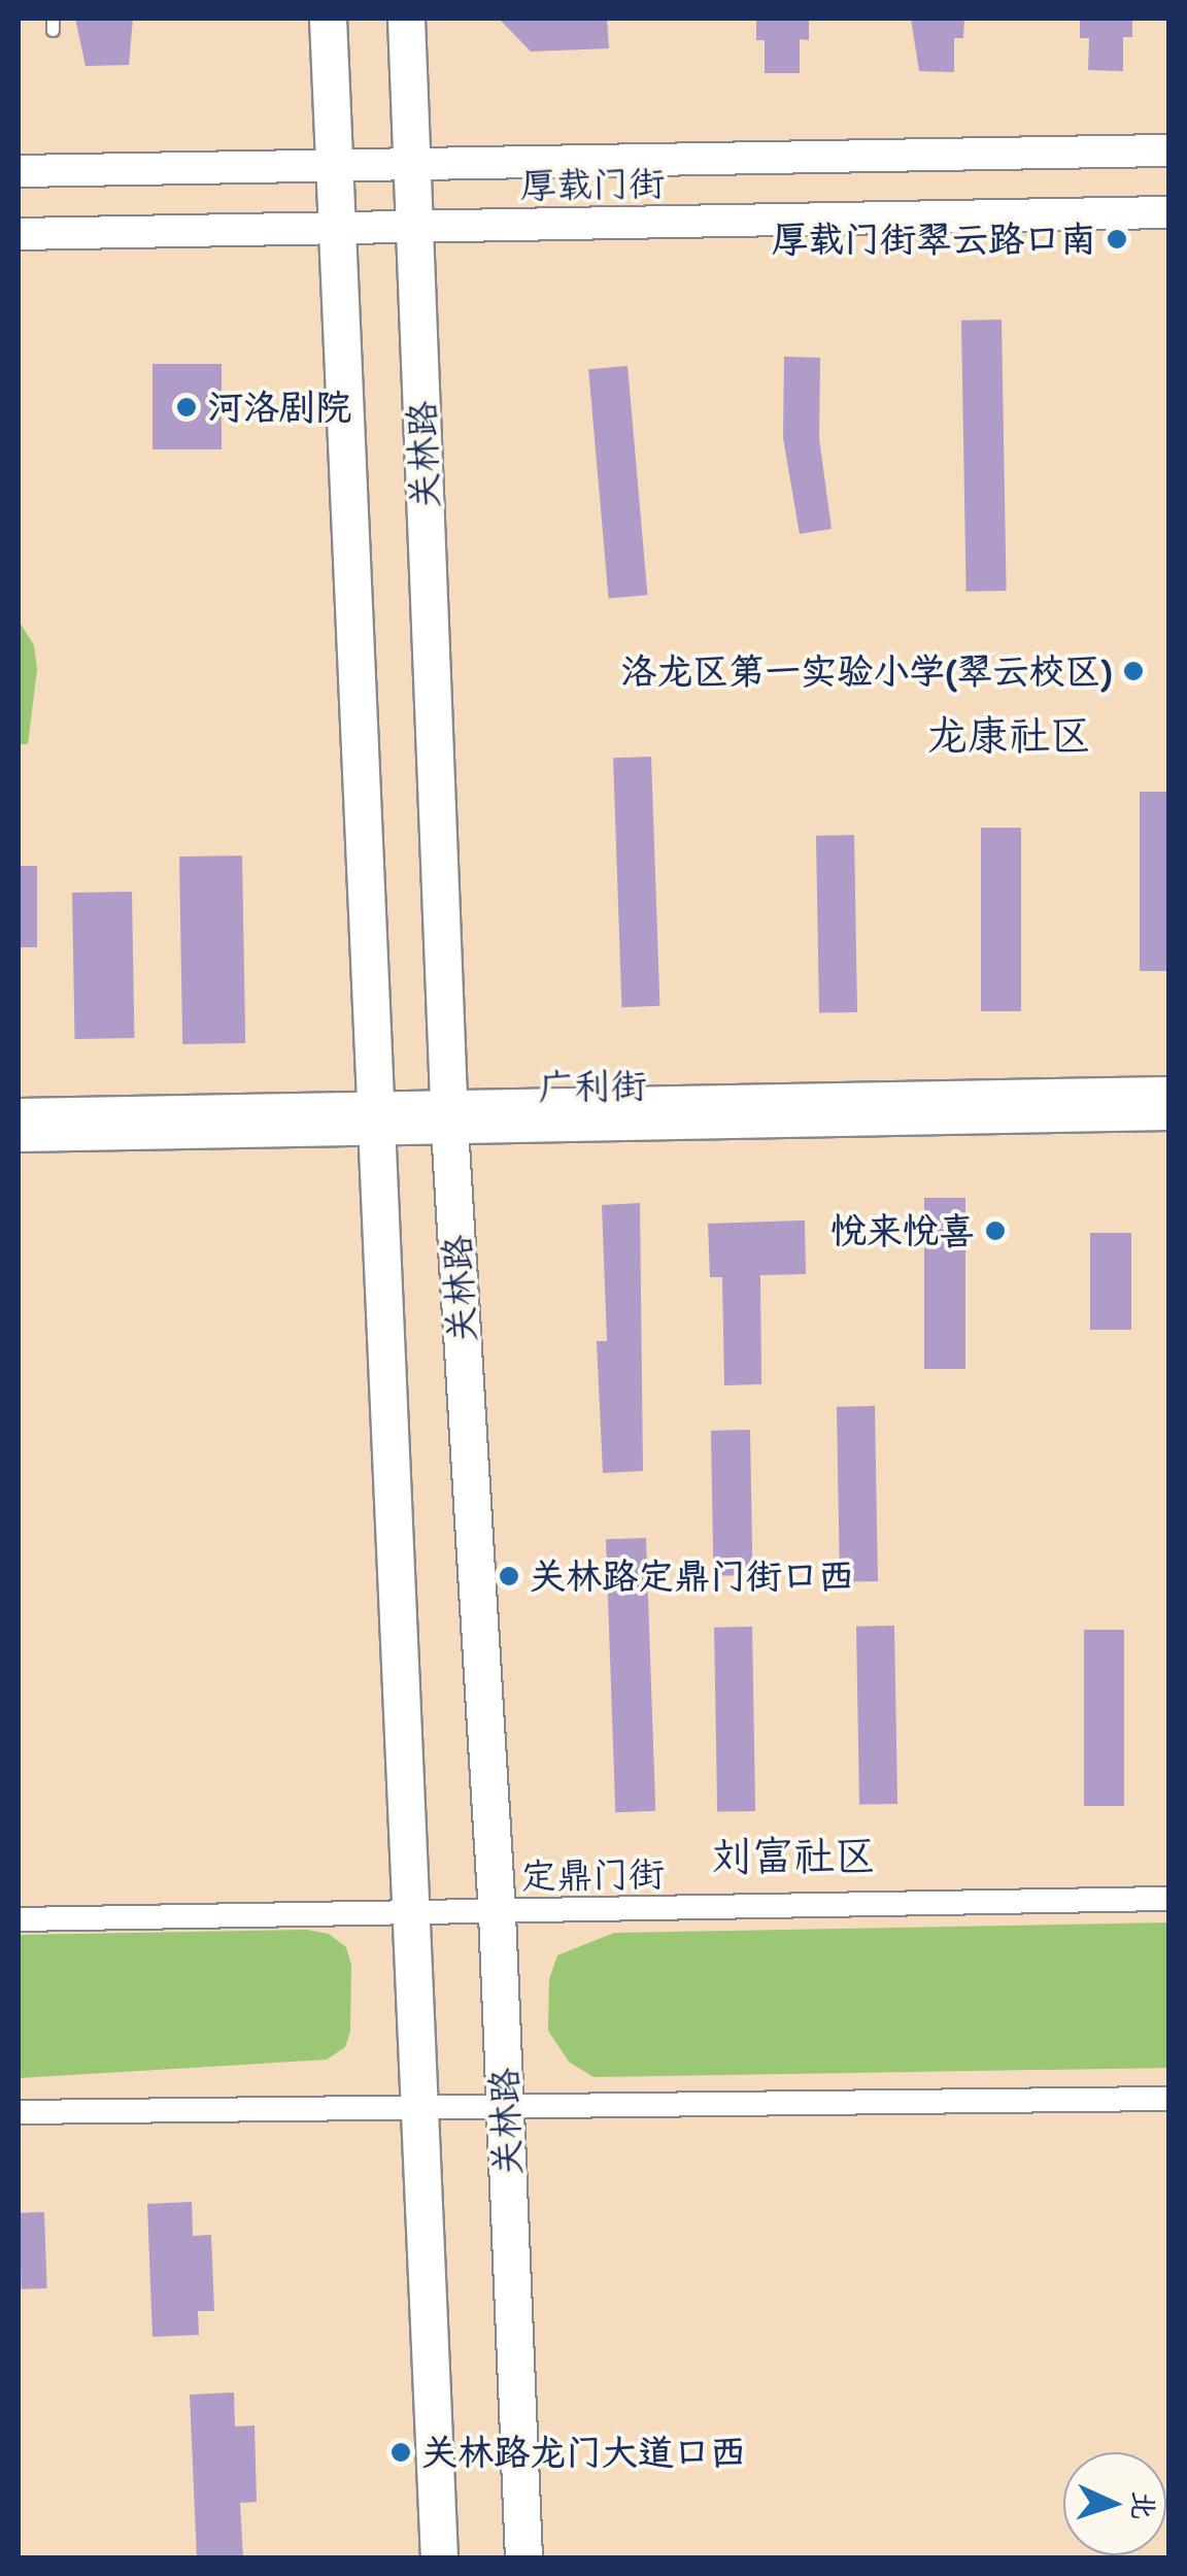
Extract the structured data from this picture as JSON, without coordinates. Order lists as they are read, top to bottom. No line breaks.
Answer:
{"streets":{"main road":["厚载门街","关林路"],"street":["广利街","定鼎门街"]},"crossings":[["厚载门街","关林路"],["关林路","广利街"],["关林路","定鼎门街"]],"districts":["龙康社区","刘富社区"],"places":["厚载门街翠云路口南","河洛剧院","洛龙区第一实验小学(翠云校区)","悦来悦喜","关林路定鼎门街口西","关林路龙门大道口西"],"north":"right"}
